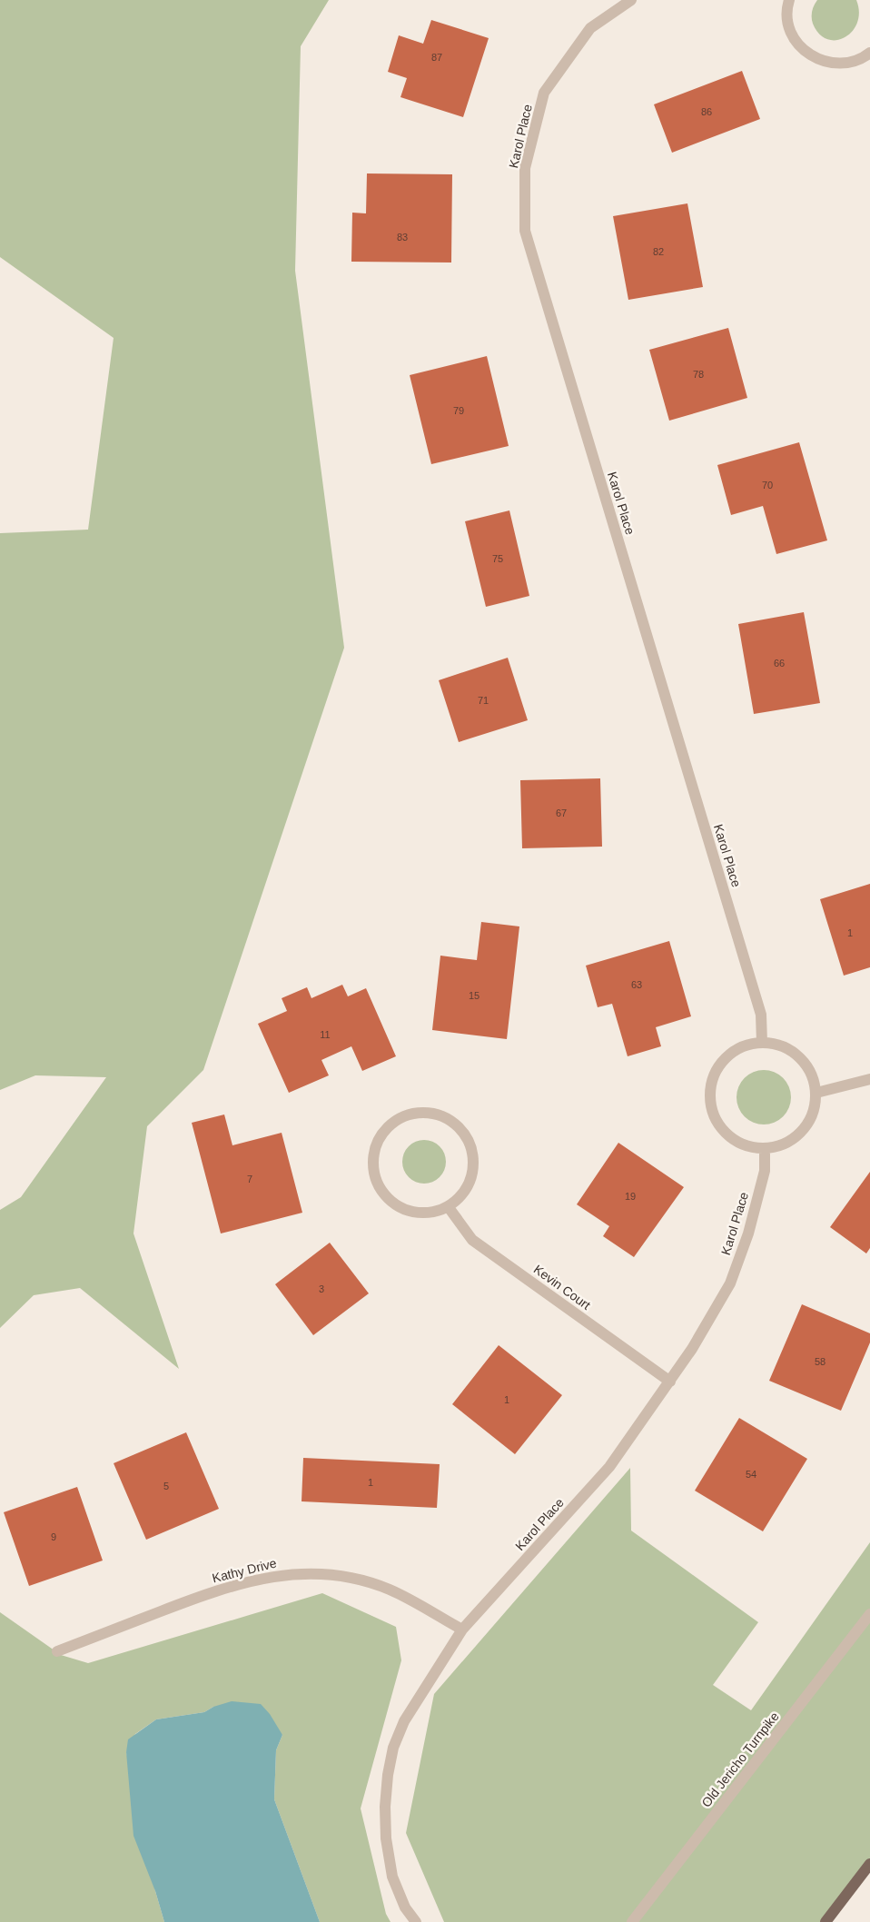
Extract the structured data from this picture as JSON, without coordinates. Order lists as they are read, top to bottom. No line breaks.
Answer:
{"streets":{"street":["Karol Place","Kevin Court","Kathy Drive","Old Jericho Turnpike"]},"crossings":[["Karol Place","Kevin Court"],["Karol Place","Kathy Drive"]],"house_numbers":["87","86","83","82","78","79","70","75","66","71","67","1","63","15","11","7","19","3","58","1","54","1","5","9"]}
